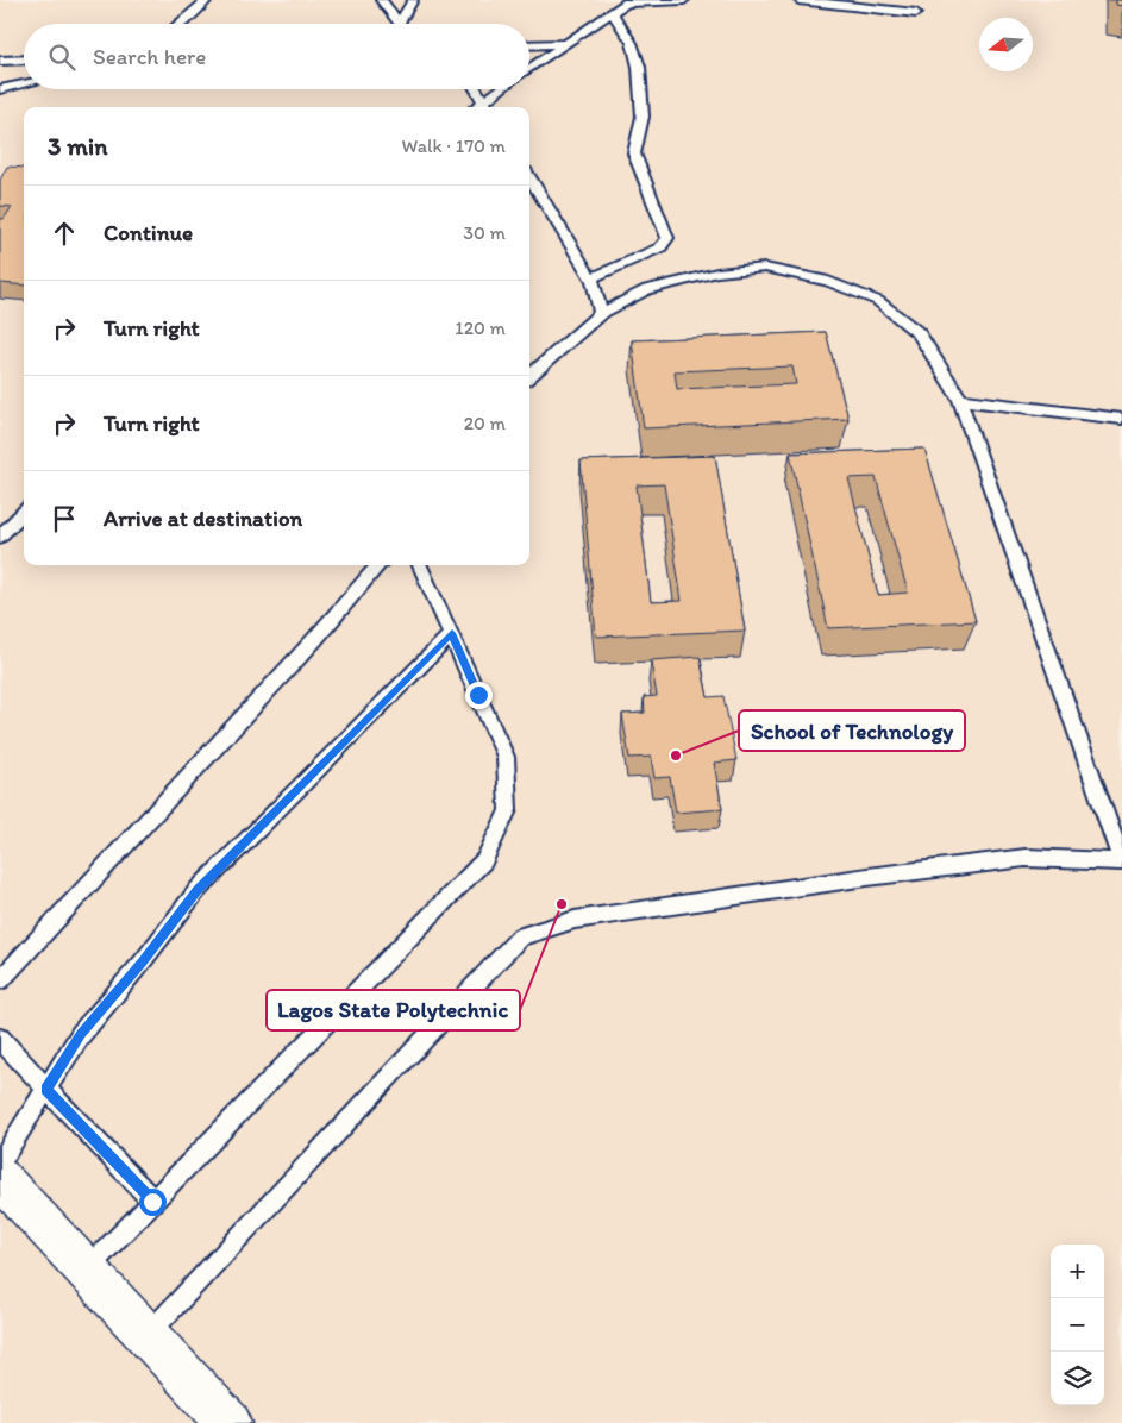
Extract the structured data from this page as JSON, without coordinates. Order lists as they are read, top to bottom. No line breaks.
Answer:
{"places":["School of Technology","Lagos State Polytechnic"],"north":"left","page":{"search":"Search here","heading":["3 min","Walk · 170 m"],"list":[["Continue","30 m"],["Turn right","120 m"],["Turn right","20 m"],"Arrive at destination"],"map_buttons":["+","−"]}}
